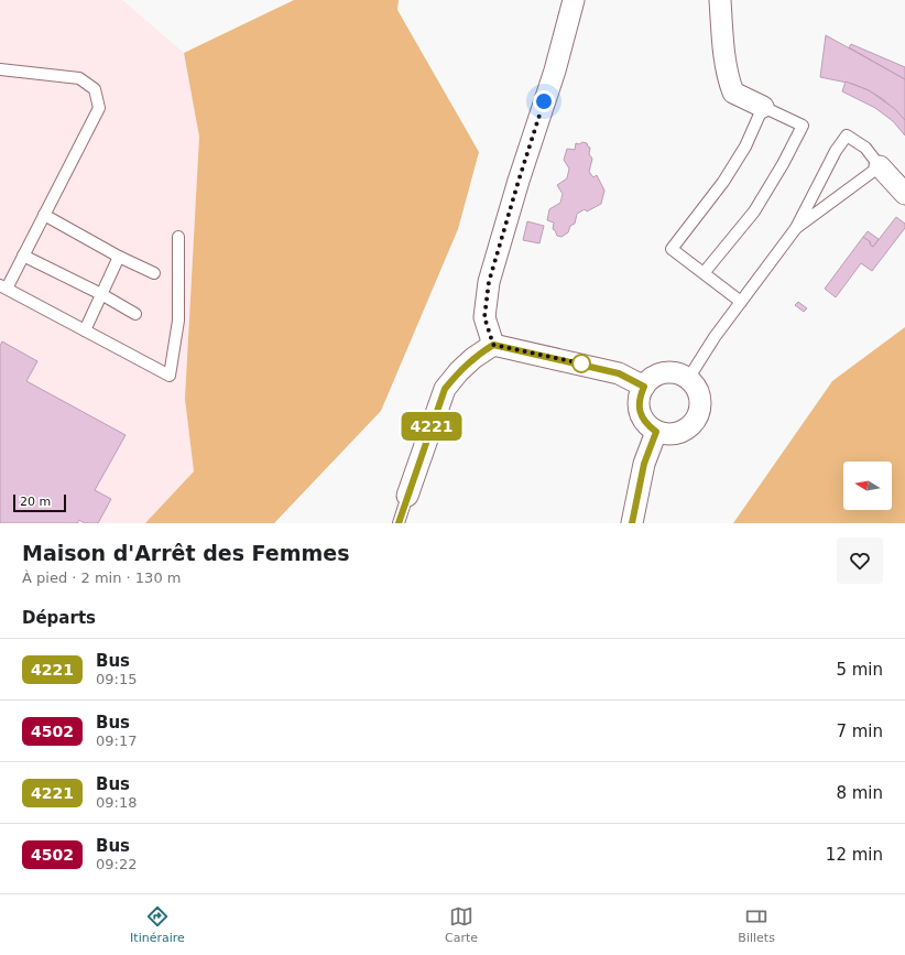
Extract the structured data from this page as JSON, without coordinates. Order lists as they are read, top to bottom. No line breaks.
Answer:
{"lines":["bus line 4221"],"scale_bar":"20 m","north":"left","page":{"on_map":"4221","scale":"20 m","heading":[["Maison d'Arrêt des Femmes","À pied · 2 min · 130 m"],"Départs"],"list":[{"mark":"4221","name":"Bus","note":"09:15","value":"5 min"},{"mark":"4502","name":"Bus","note":"09:17","value":"7 min"},{"mark":"4221","name":"Bus","note":"09:18","value":"8 min"},{"mark":"4502","name":"Bus","note":"09:22","value":"12 min"}],"tabs":["Itinéraire","Carte","Billets"]}}
